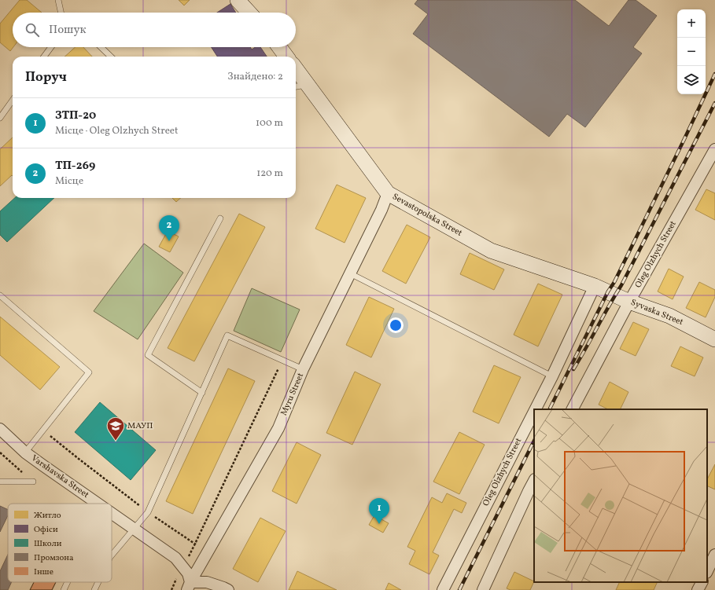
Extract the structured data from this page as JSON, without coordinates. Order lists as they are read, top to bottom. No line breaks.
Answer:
{"streets":{"street":["Sevastopolska Street","Oleg Olzhych Street","Syvaska Street","Myru Street","Varshavska Street"]},"crossings":[["Sevastopolska Street","Oleg Olzhych Street"],["Sevastopolska Street","Syvaska Street"],["Sevastopolska Street","Myru Street"],["Oleg Olzhych Street","Syvaska Street"],["Myru Street","Varshavska Street"]],"places":{"school or university":["МАУП"]},"legend":["Житло","Офіси","Школи","Промзона","Інше"],"page":{"map_buttons":["+","−"],"search":"Пошук","heading":["Поруч","Знайдено: 2"],"list":[{"mark":"1","name":"ЗТП-20","note":"Місце · Oleg Olzhych Street","value":"100 m"},{"mark":"2","name":"ТП-269","note":"Місце","value":"120 m"}],"pins":["2","1"]}}
